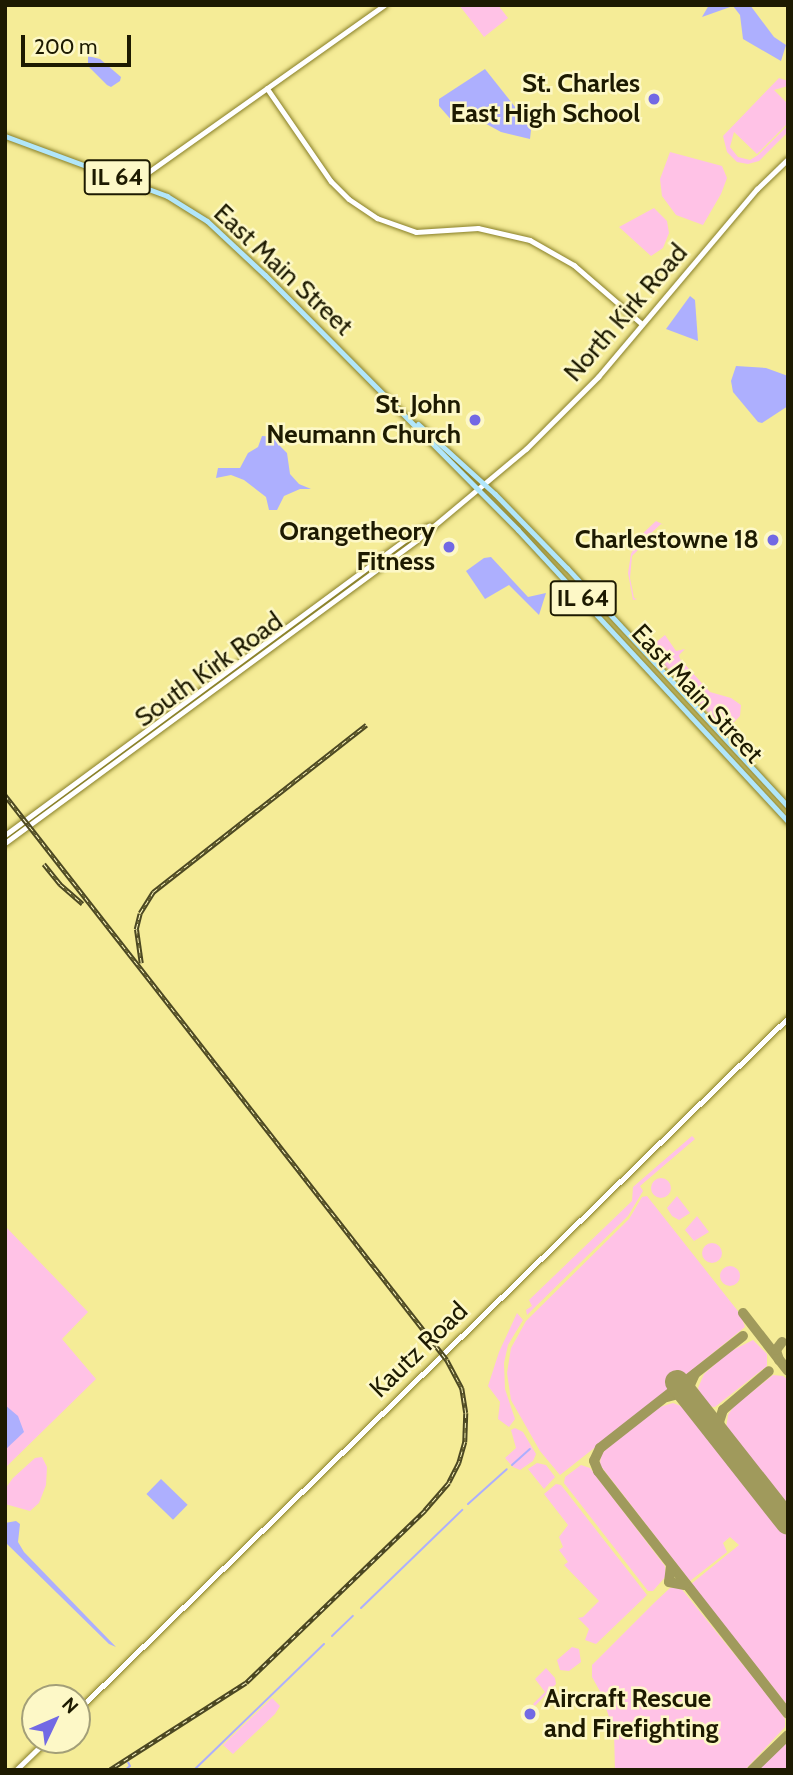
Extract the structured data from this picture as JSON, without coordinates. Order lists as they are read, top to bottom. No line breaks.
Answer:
{"streets":{"main road":["IL 64","East Main Street"],"street":["North Kirk Road","South Kirk Road","Kautz Road"]},"crossings":[["East Main Street","North Kirk Road"],["East Main Street","South Kirk Road"],["North Kirk Road","South Kirk Road"]],"places":["St. Charles East High School","St. John Neumann Church","Charlestowne 18","Orangetheory Fitness","Aircraft Rescue and Firefighting"],"scale_bar":"200 m","north":"top right"}
